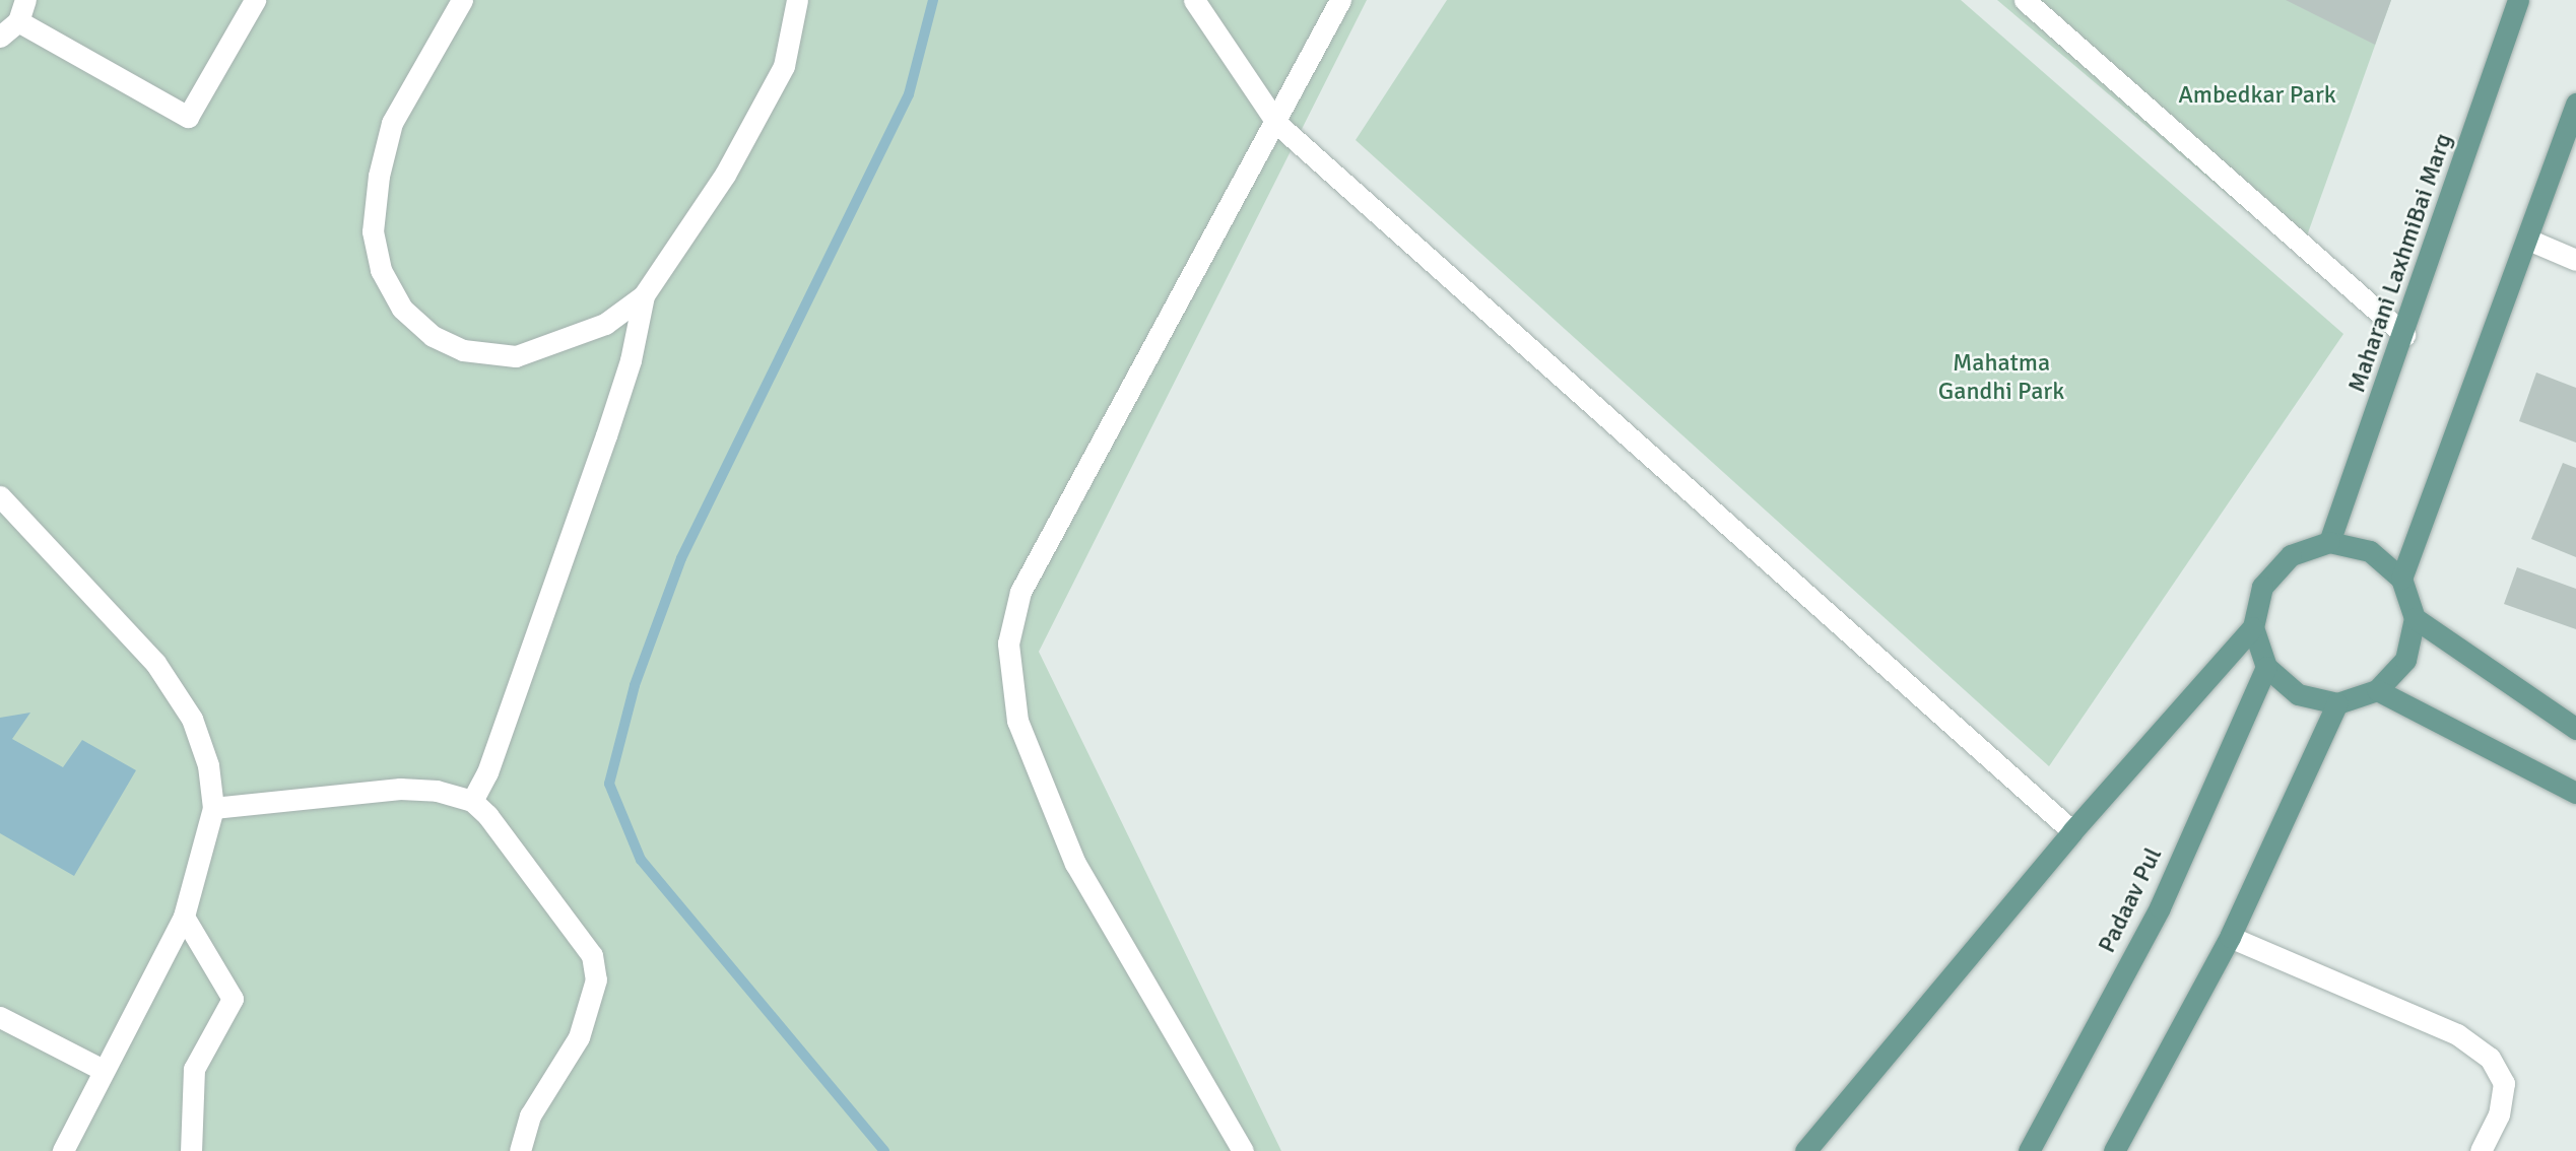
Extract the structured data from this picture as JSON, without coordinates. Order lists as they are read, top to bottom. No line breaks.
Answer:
{"streets":{"main road":["Maharani LaxhmiBai Marg","Padaav Pul"]},"crossings":[["Maharani LaxhmiBai Marg","Padaav Pul"]],"parks":["Ambedkar Park","Mahatma Gandhi Park"]}
